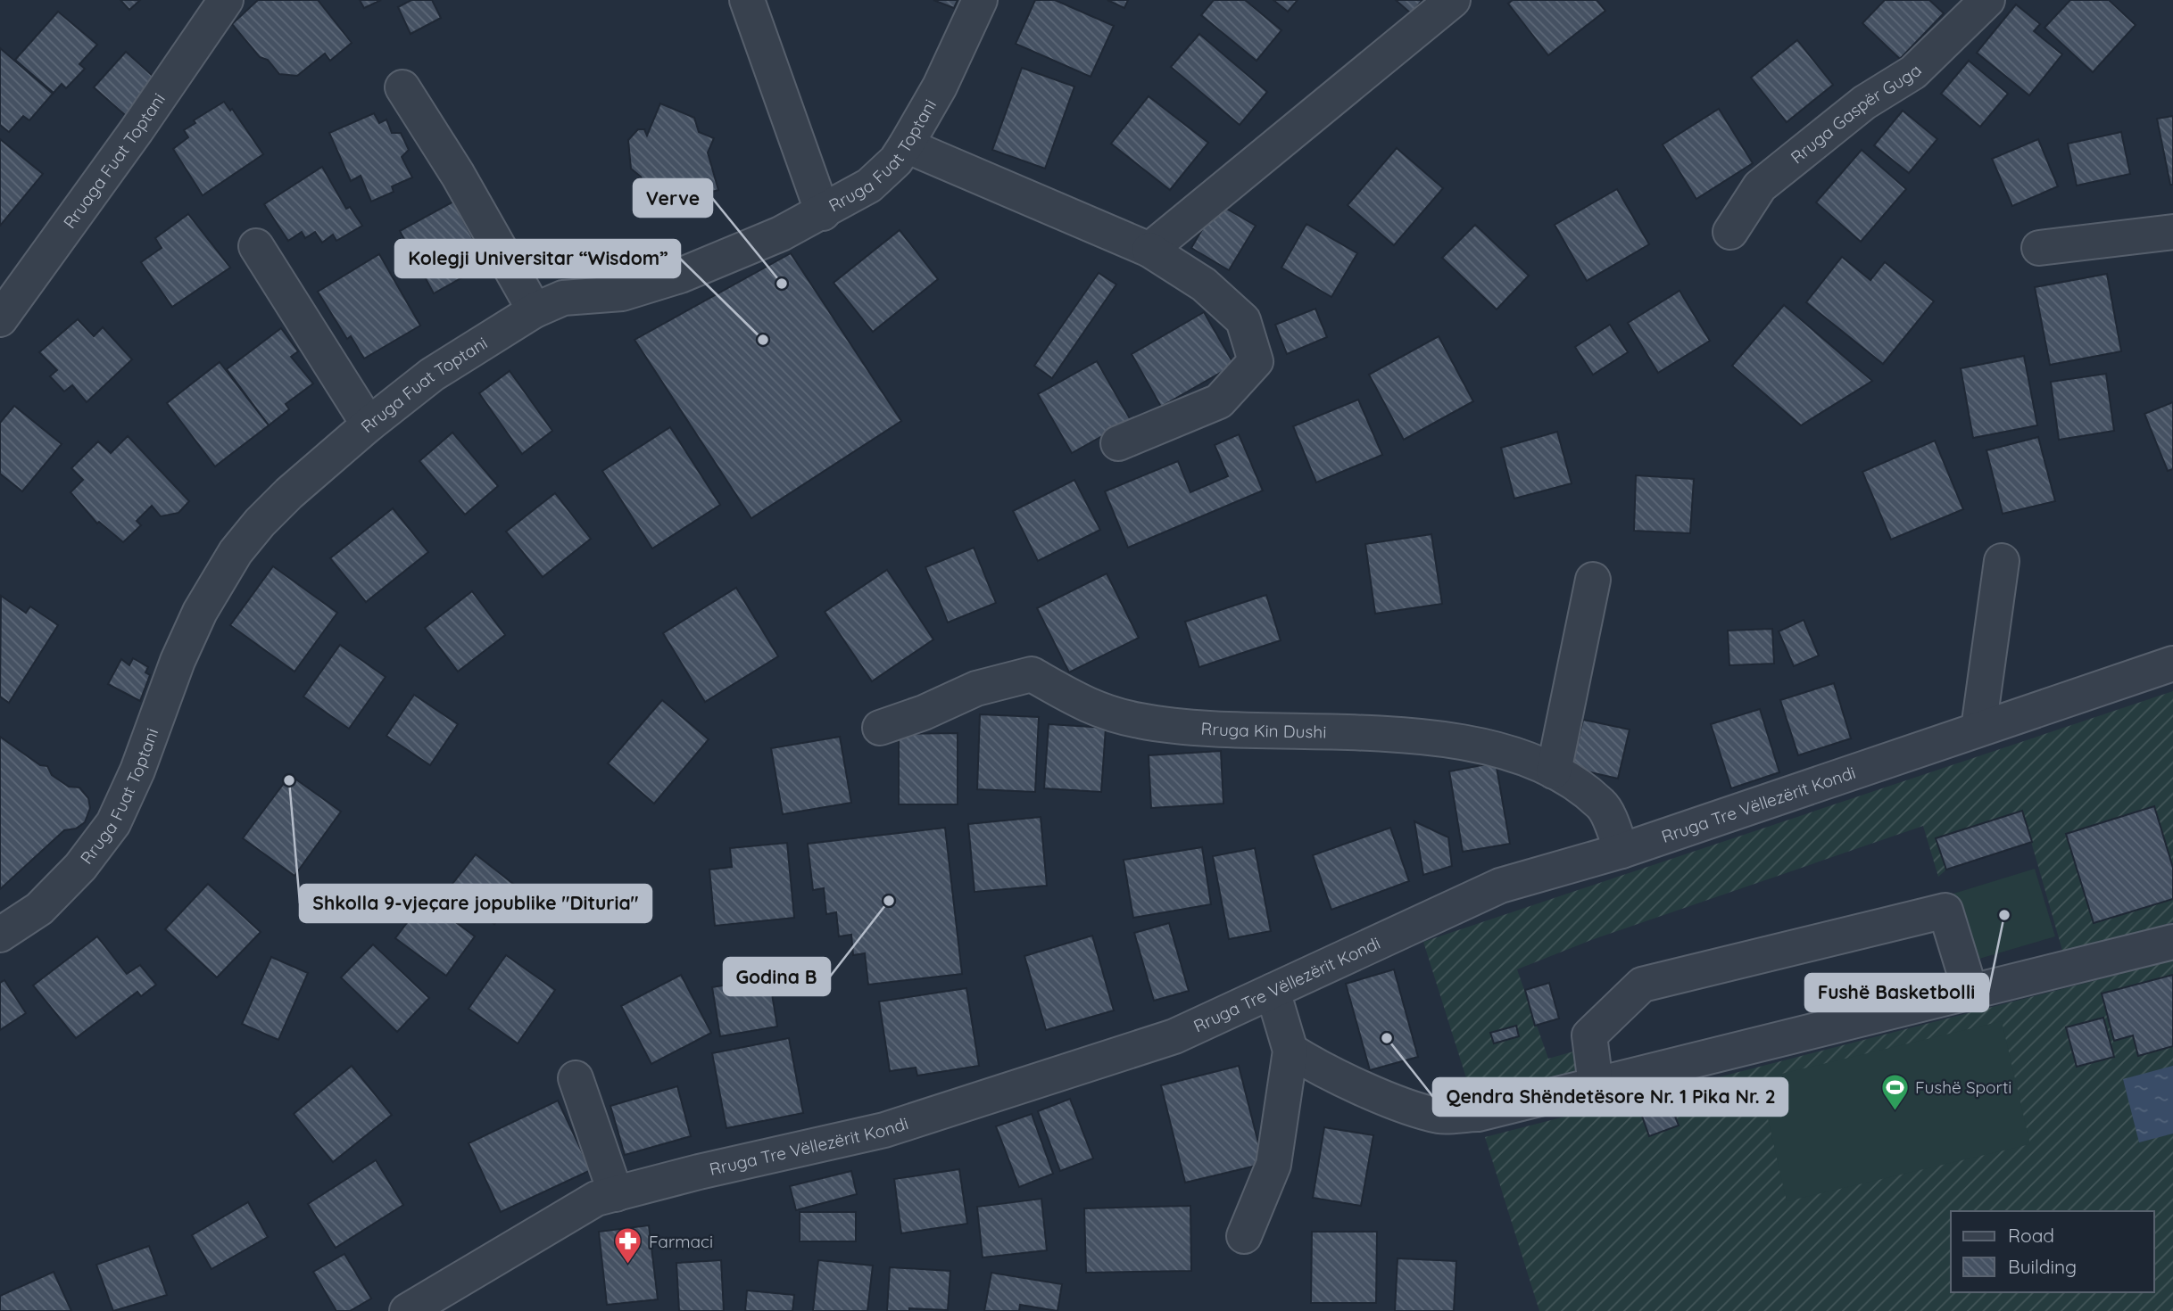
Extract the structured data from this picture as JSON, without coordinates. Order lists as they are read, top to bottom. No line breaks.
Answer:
{"streets":{"street":["Rruga Gaspër Guga","Rruga Fuat Toptani","Rruaga Fuat Toptani","Rruga Kin Dushi","Rruga Tre Vëllezërit Kondi"]},"crossings":[["Rruga Kin Dushi","Rruga Tre Vëllezërit Kondi"]],"places":{"other":["Verve","Kolegji Universitar “Wisdom”","Shkolla 9-vjeçare jopublike \"Dituria\"","Godina B","Fushë Basketbolli","Qendra Shëndetësore Nr. 1 Pika Nr. 2"],"sports":["Fushë Sporti"],"pharmacy":["Farmaci"]},"legend":["Road","Building"]}
